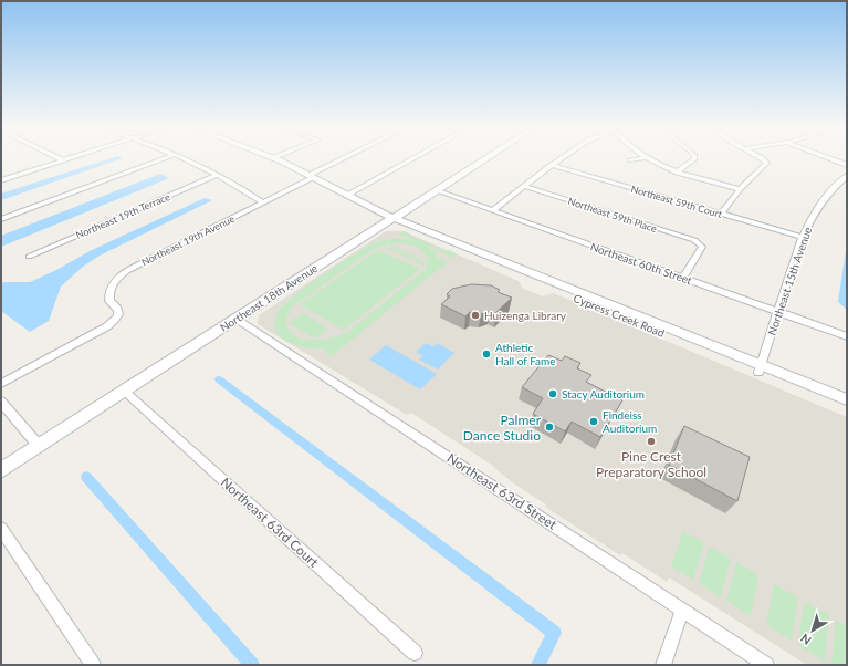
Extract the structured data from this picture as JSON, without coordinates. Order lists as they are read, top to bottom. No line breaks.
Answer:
{"streets":{"street":["Northeast 59th Court","Northeast 59th Place","Northeast 19th Terrace","Northeast 19th Avenue","Northeast 60th Street","Northeast 15th Avenue","Northeast 18th Avenue","Cypress Creek Road","Northeast 63rd Street","Northeast 63rd Court"]},"crossings":[["Northeast 59th Court","Northeast 15th Avenue"],["Northeast 59th Place","Northeast 60th Street"],["Northeast 19th Avenue","Cypress Creek Road"],["Northeast 60th Street","Northeast 15th Avenue"],["Northeast 60th Street","Northeast 18th Avenue"],["Northeast 15th Avenue","Cypress Creek Road"],["Northeast 18th Avenue","Cypress Creek Road"],["Northeast 18th Avenue","Northeast 63rd Street"],["Northeast 18th Avenue","Northeast 63rd Court"]],"places":["Huizenga Library","Athletic Hall of Fame","Stacy Auditorium","Findeiss Auditorium","Palmer Dance Studio","Pine Crest Preparatory School"],"north":"bottom left"}
